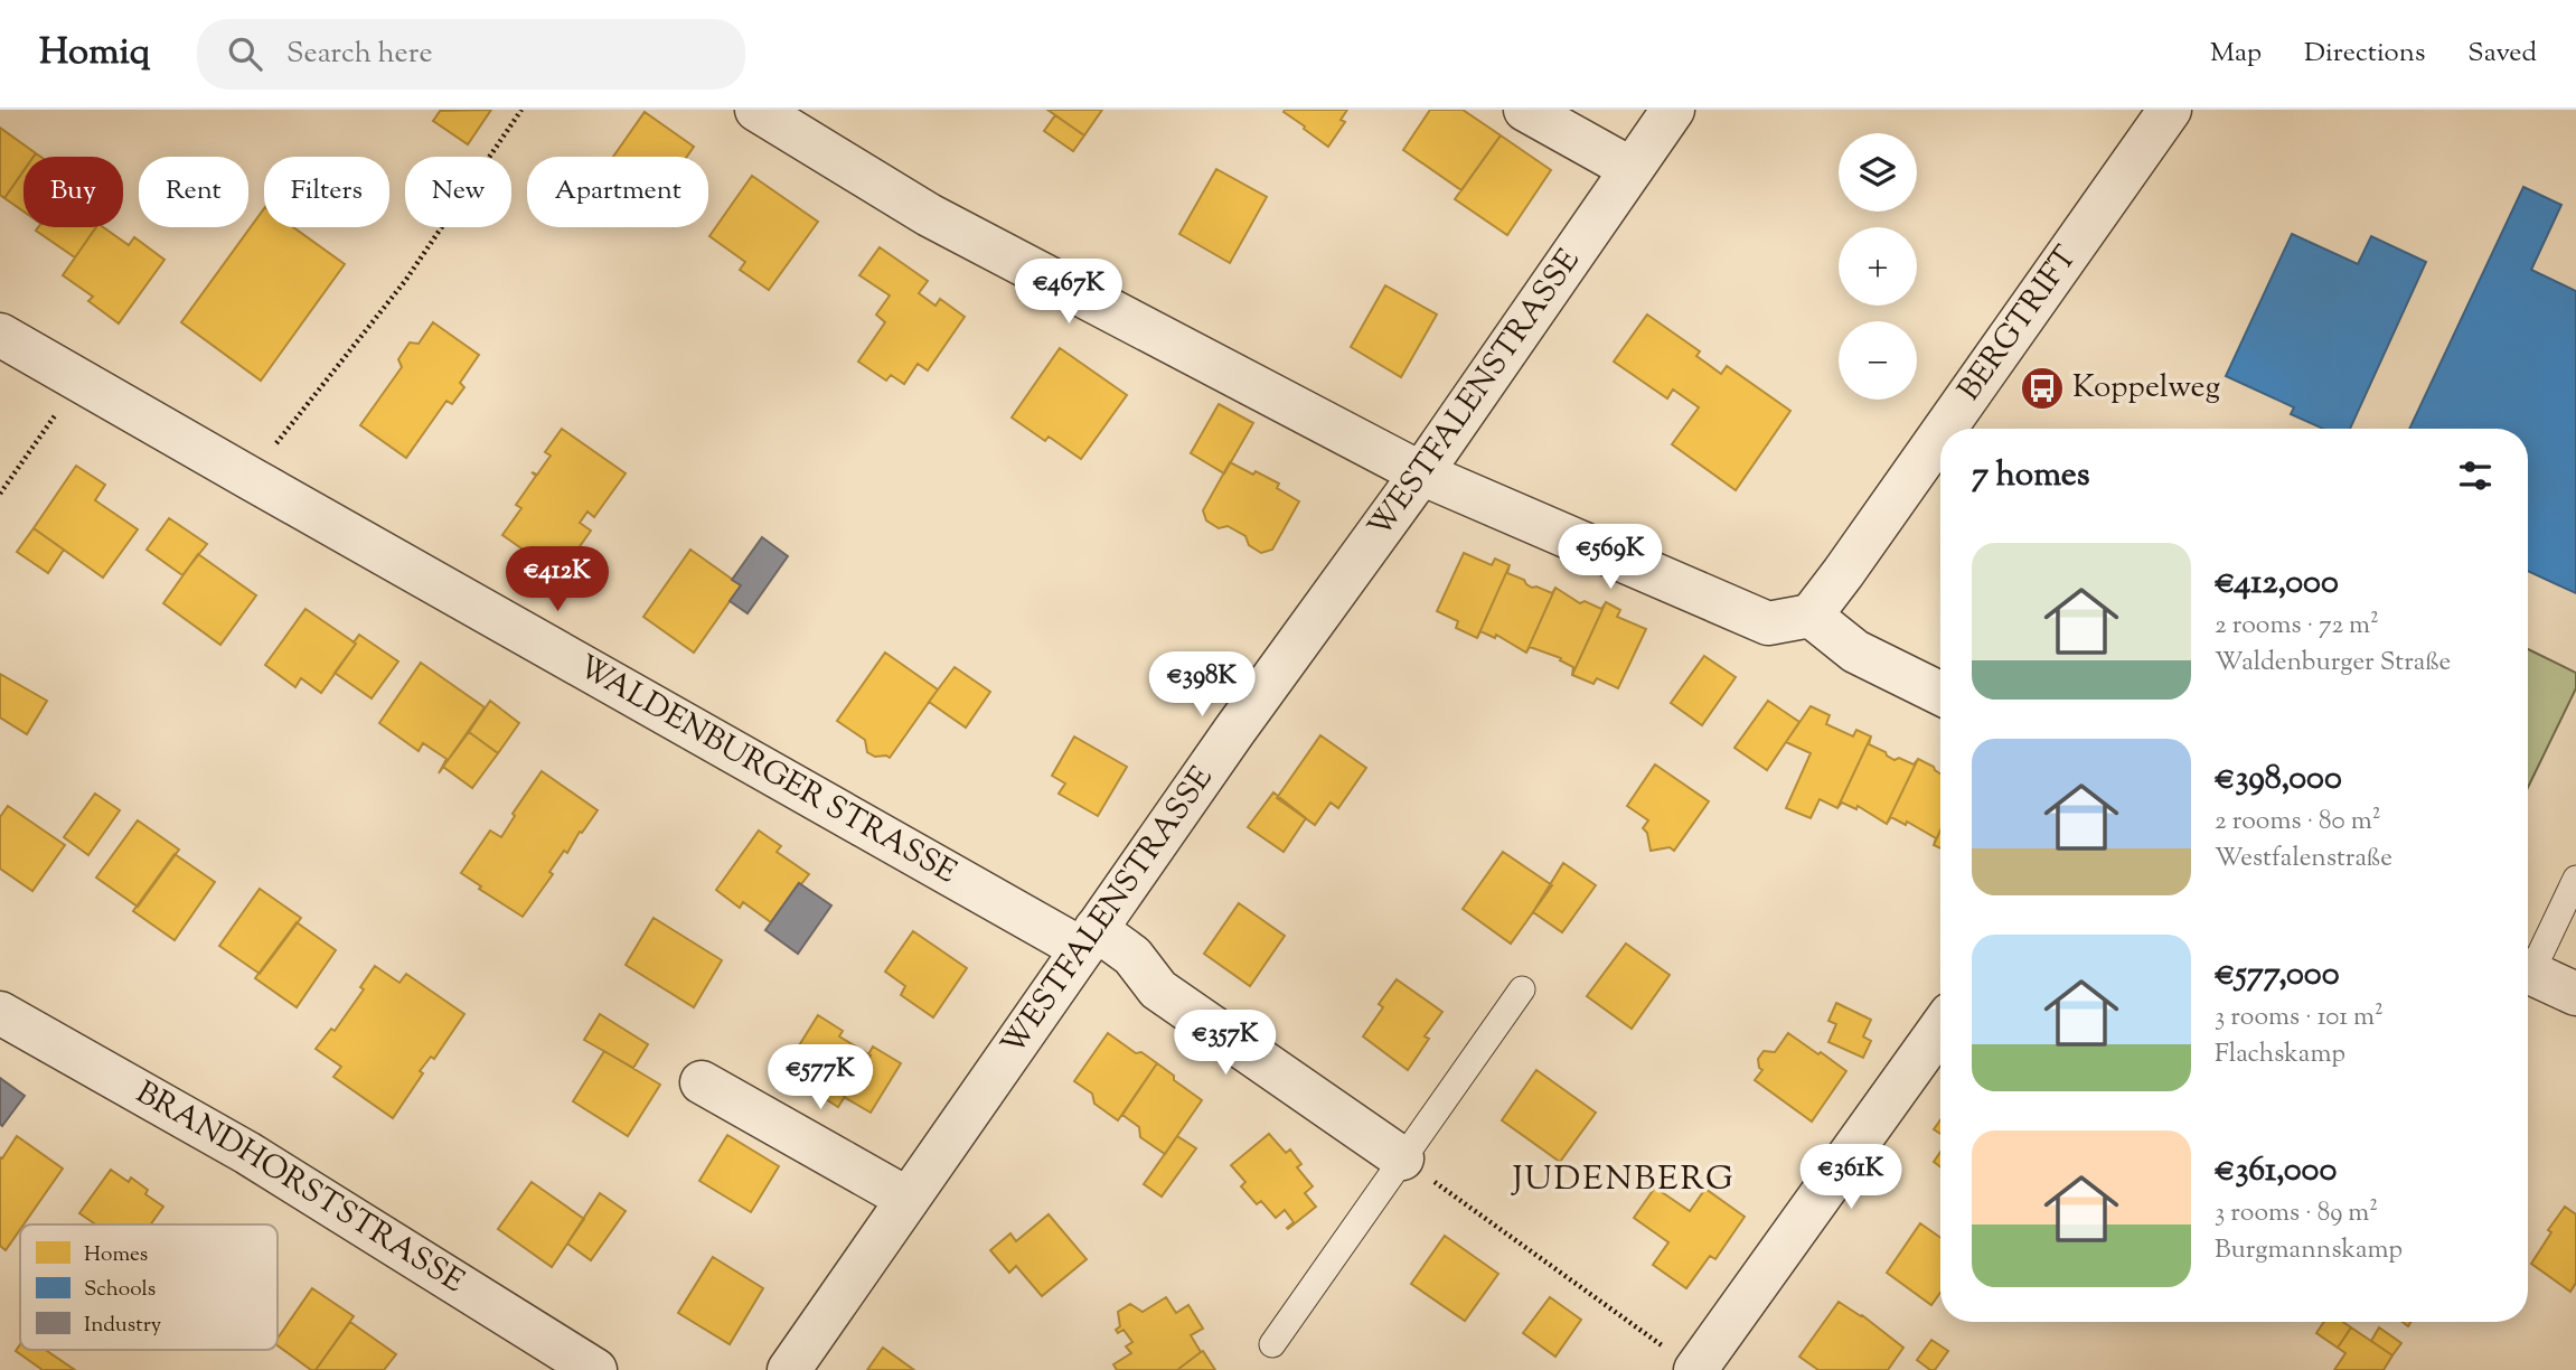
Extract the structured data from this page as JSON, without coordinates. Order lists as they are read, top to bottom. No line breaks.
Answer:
{"streets":{"street":["BERGTRIFT","WESTFALENSTRASSE","WALDENBURGER STRASSE","BRANDHORSTSTRASSE"]},"crossings":[["WESTFALENSTRASSE","WALDENBURGER STRASSE"]],"districts":["JUDENBERG"],"places":{"bus stop":["Koppelweg"]},"legend":["Homes","Schools","Industry"],"page":{"header":"Homiq","search":"Search here","nav":["Map","Directions","Saved"],"map_buttons":["+","−"],"chip":["Buy","Rent","Filters","New","Apartment"],"price":["€467K","€569K","€412K","€398K","€357K","€577K","€361K"],"heading":"7 homes","list":[{"name":"€412,000","note":"2 rooms · 72 m² · Waldenburger Straße"},{"name":"€398,000","note":"2 rooms · 80 m² · Westfalenstraße"},{"name":"€577,000","note":"3 rooms · 101 m² · Flachskamp"},{"name":"€361,000","note":"3 rooms · 89 m² · Burgmannskamp"}]}}
